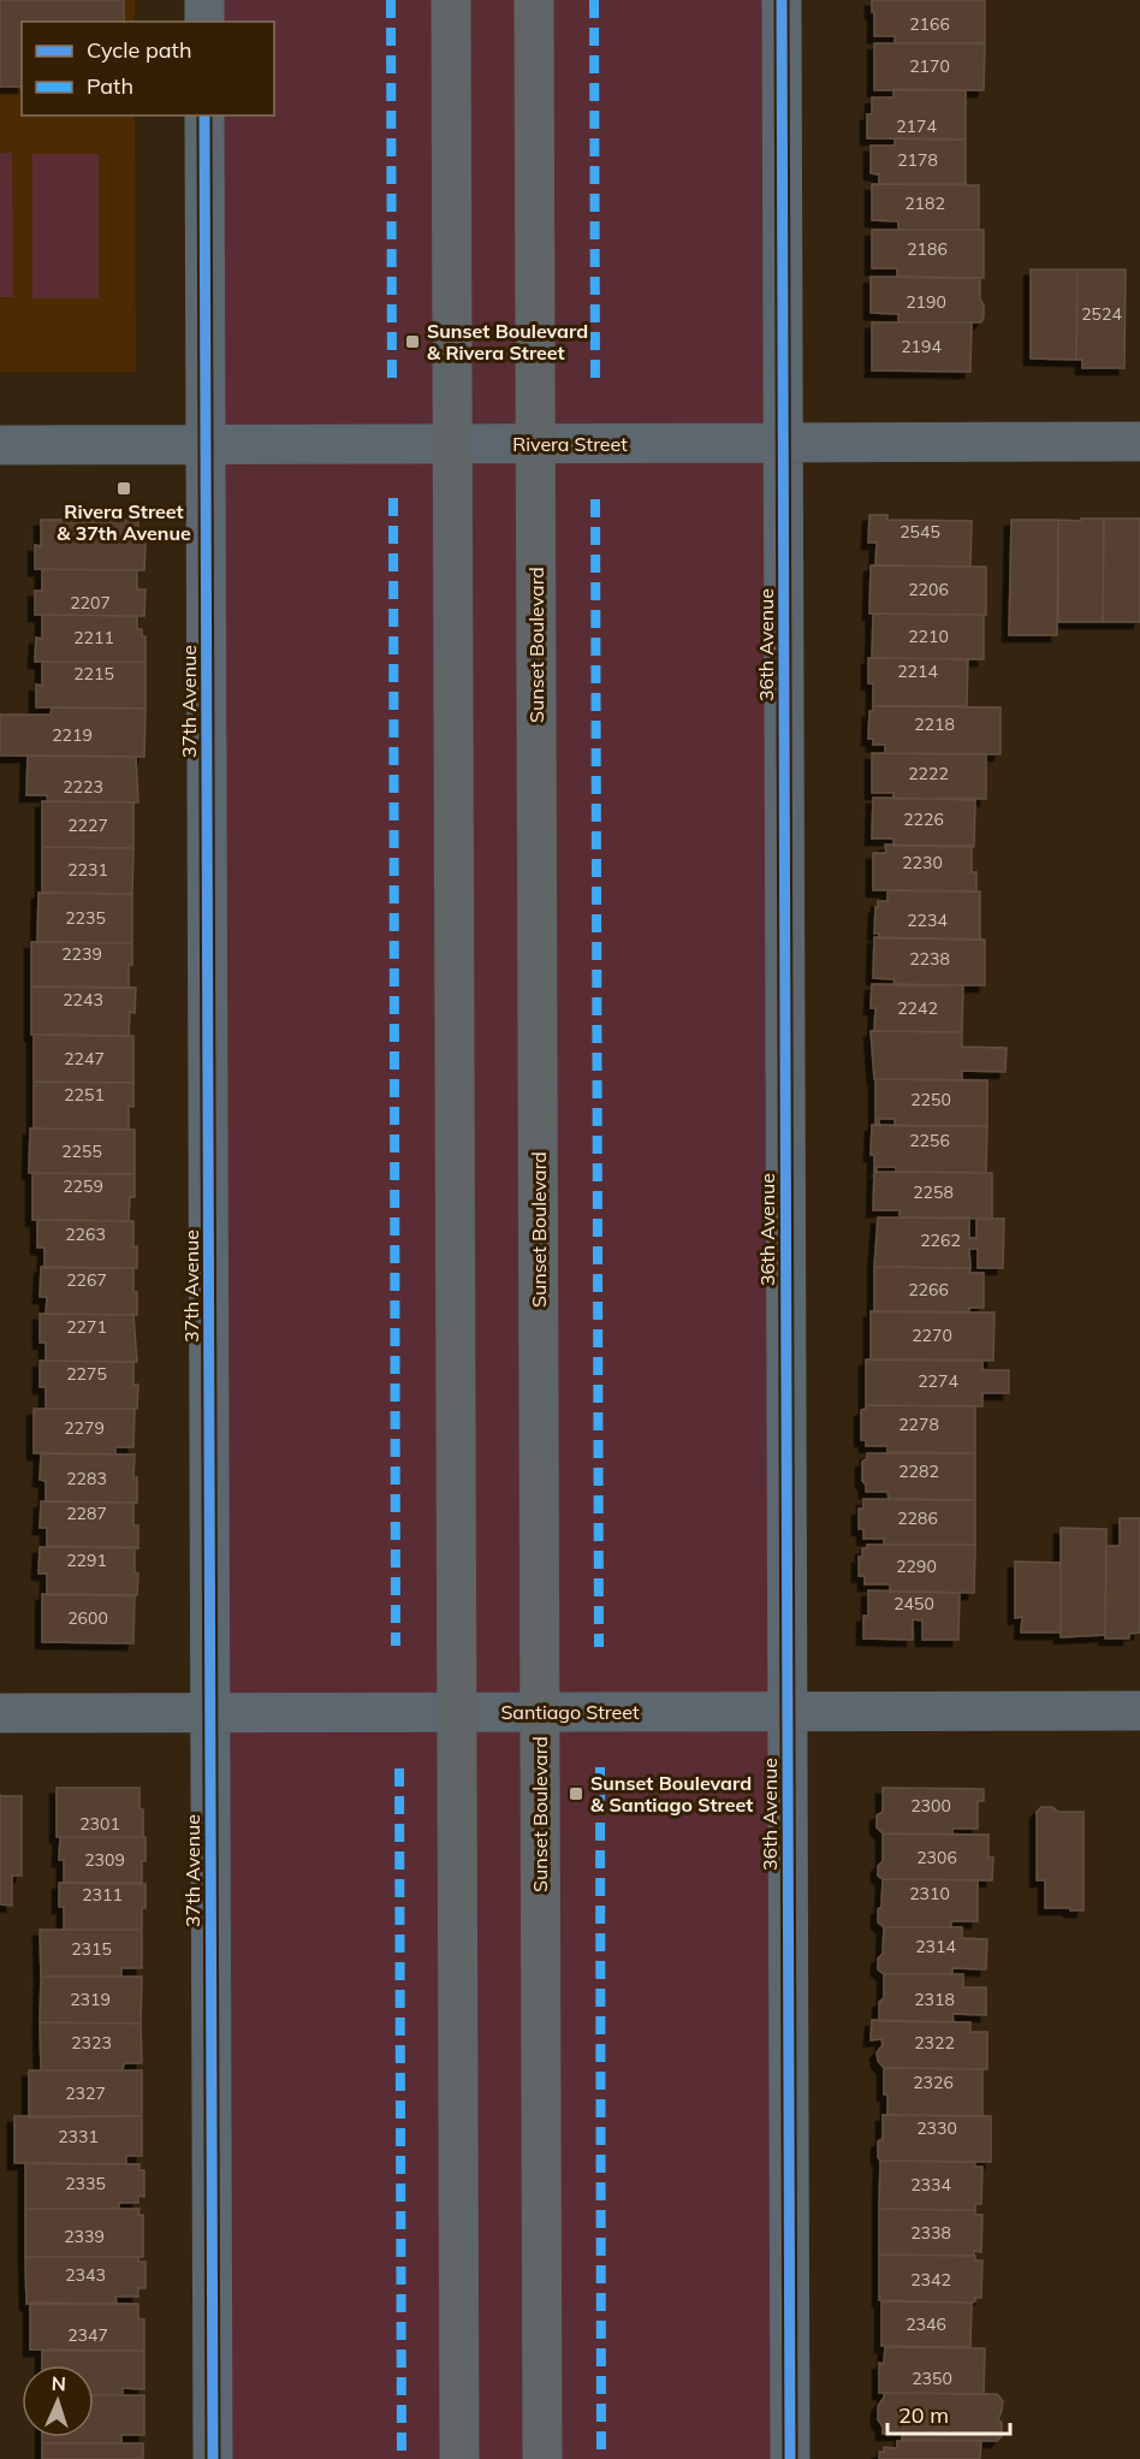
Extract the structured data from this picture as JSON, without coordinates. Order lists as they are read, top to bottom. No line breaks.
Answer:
{"streets":{"main road":["Sunset Boulevard"],"street":["Rivera Street","36th Avenue","37th Avenue","Santiago Street"]},"crossings":[["Rivera Street","Sunset Boulevard"],["Rivera Street","36th Avenue"],["Rivera Street","37th Avenue"],["Sunset Boulevard","Santiago Street"],["36th Avenue","Santiago Street"],["37th Avenue","Santiago Street"]],"places":{"transit":["Sunset Boulevard & Rivera Street","Rivera Street & 37th Avenue","Sunset Boulevard & Santiago Street"]},"house_numbers":["2166","2170","2174","2178","2182","2186","2190","2524","2194","2545","2206","2207","2210","2211","2214","2215","2218","2219","2222","2223","2226","2227","2230","2231","2235","2234","2239","2238","2243","2242","2247","2251","2250","2256","2255","2259","2258","2263","2262","2267","2266","2271","2270","2275","2274","2278","2279","2282","2283","2287","2286","2291","2290","2450","2600","2300","2301","2306","2309","2310","2311","2314","2315","2319","2318","2323","2322","2326","2327","2330","2331","2335","2334","2338","2339","2343","2342","2346","2347","2350"],"legend":["Cycle path","Path"],"scale_bar":"20 m","north":"top"}
